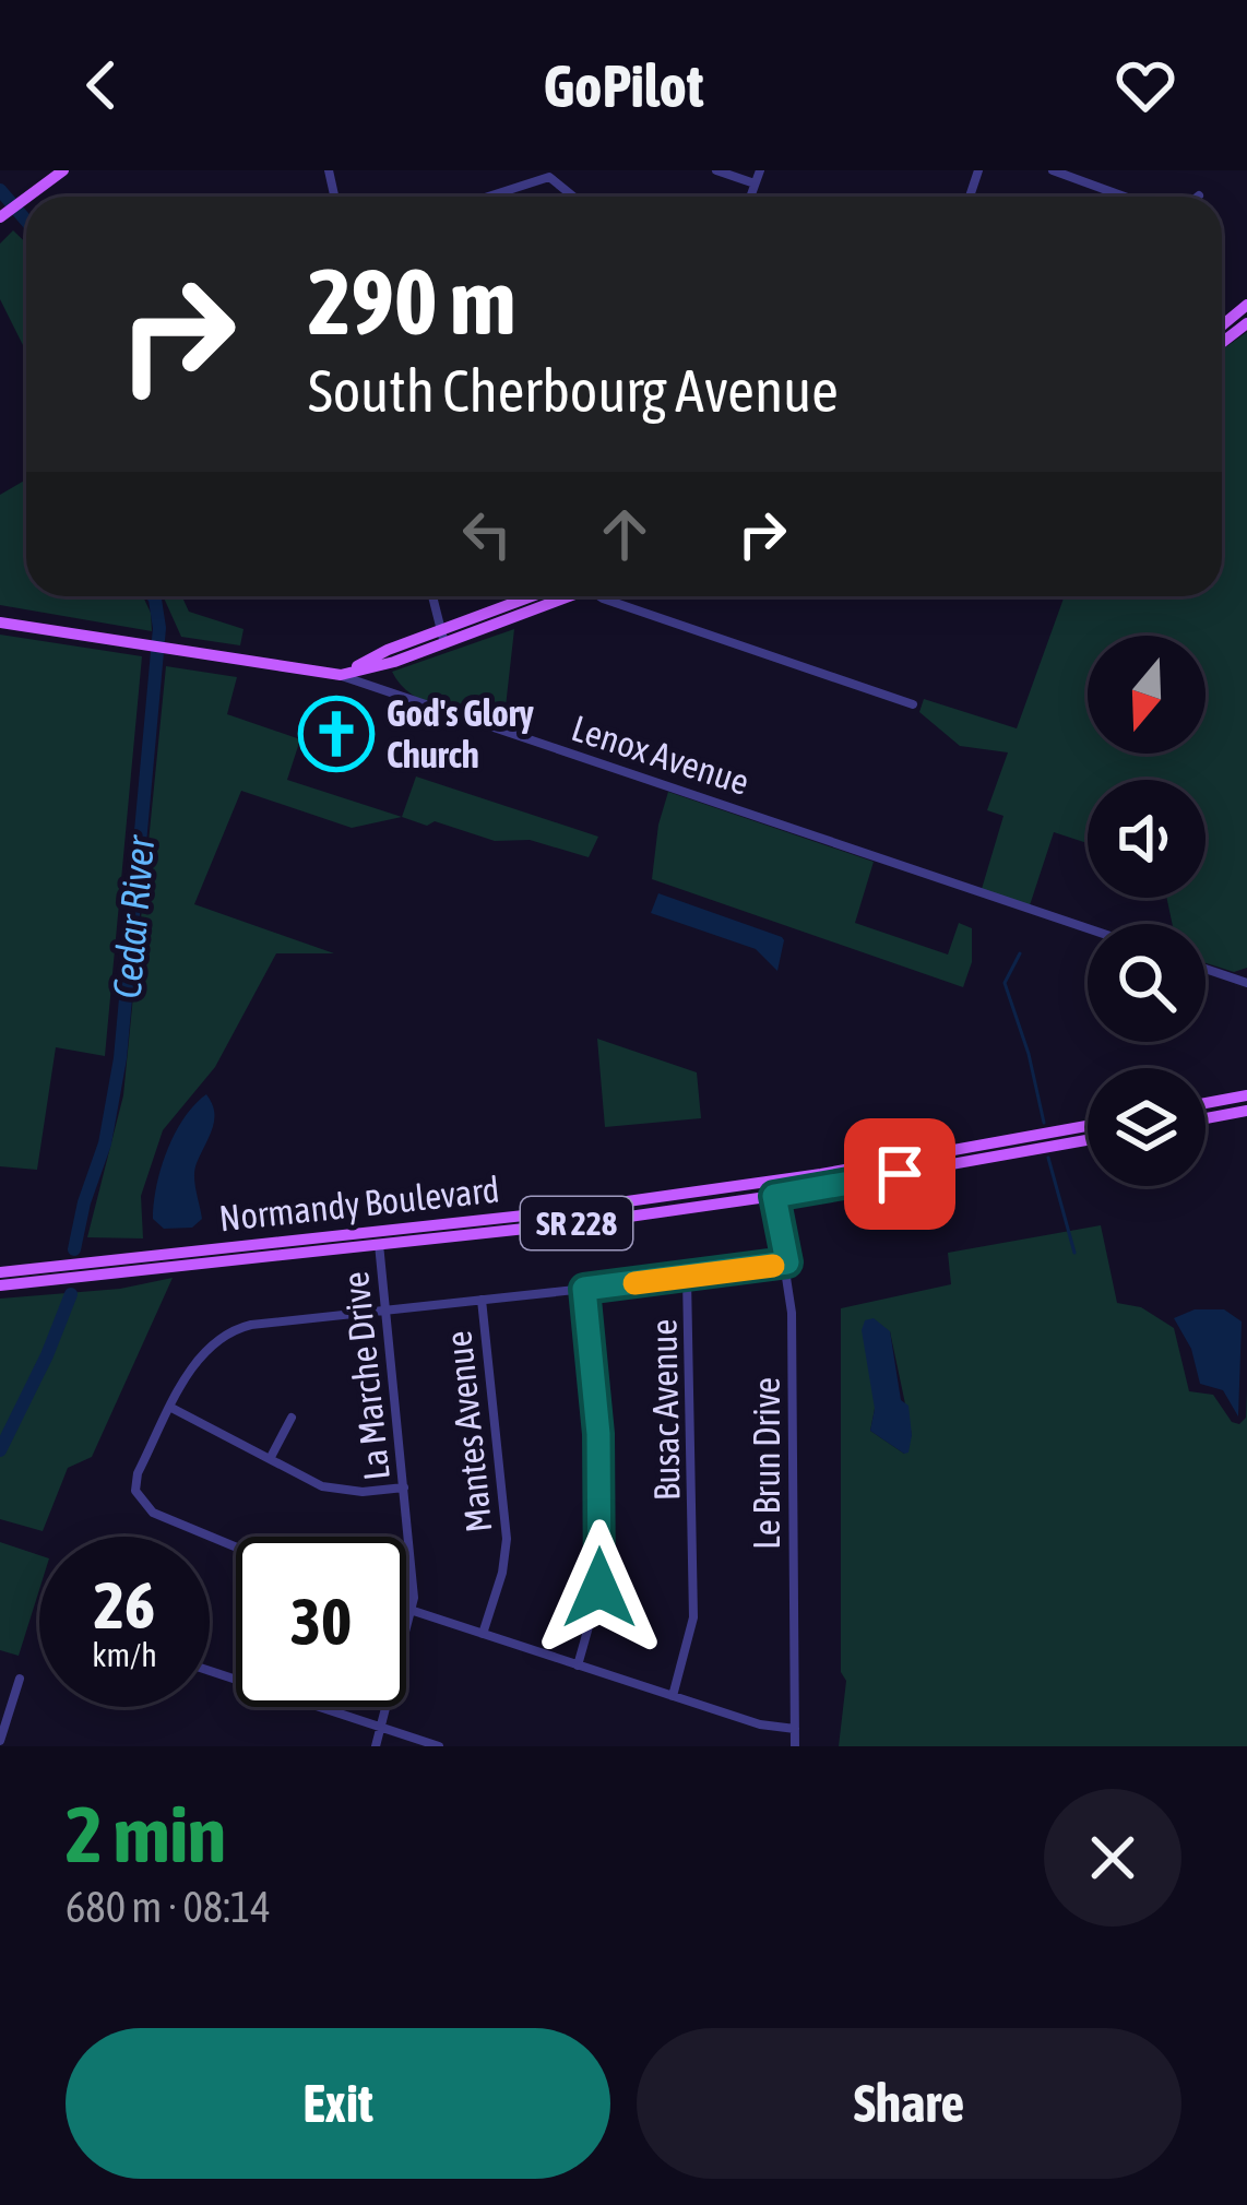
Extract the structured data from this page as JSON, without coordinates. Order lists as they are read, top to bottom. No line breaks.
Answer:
{"streets":{"main road":["Lenox Avenue","Normandy Boulevard","SR 228"],"street":["La Marche Drive","Busac Avenue","Mantes Avenue","Le Brun Drive"]},"crossings":[["Normandy Boulevard","La Marche Drive"],["Normandy Boulevard","Le Brun Drive"]],"water":["Cedar River"],"places":{"church":["God's Glory Church"]},"north":"bottom","page":{"header":"GoPilot","turn":["290 m","South Cherbourg Avenue"],"speed":"26 km/h","limit":"30","heading":["2 min","680 m · 08:14"],"buttons":["Exit","Share"]}}
